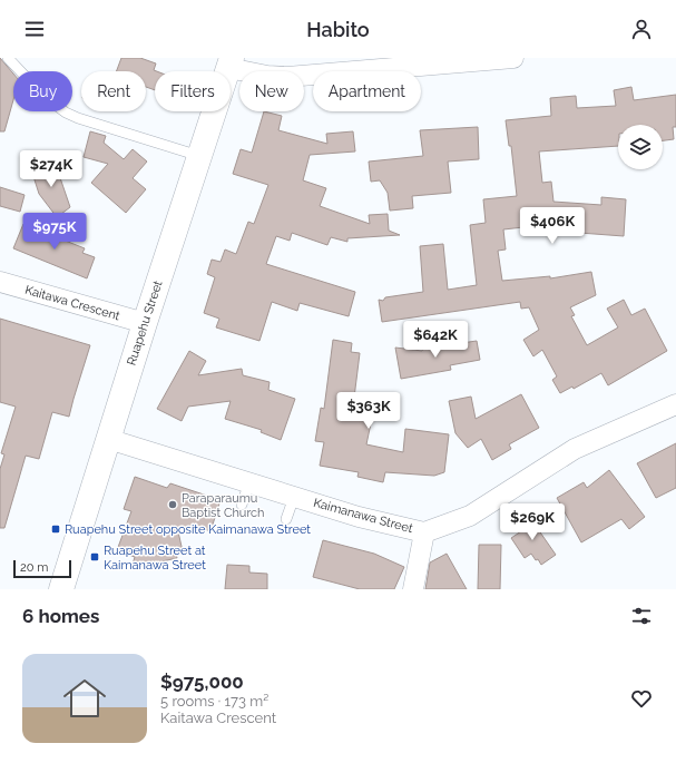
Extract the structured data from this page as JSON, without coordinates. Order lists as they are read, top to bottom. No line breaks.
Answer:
{"streets":{"street":["Kaitawa Crescent","Ruapehu Street","Kaimanawa Street"]},"crossings":[["Kaitawa Crescent","Ruapehu Street"],["Ruapehu Street","Kaimanawa Street"]],"places":{"other":["Paraparaumu Baptist Church"],"transit":["Ruapehu Street opposite Kaimanawa Street","Ruapehu Street at Kaimanawa Street"]},"scale_bar":"20 m","page":{"header":"Habito","chip":["Buy","Rent","Filters","New","Apartment"],"price":["$274K","$406K","$975K","$642K","$363K","$269K"],"scale":"20 m","heading":"6 homes","list":[{"name":"$975,000","note":"5 rooms · 173 m² · Kaitawa Crescent"}]}}
